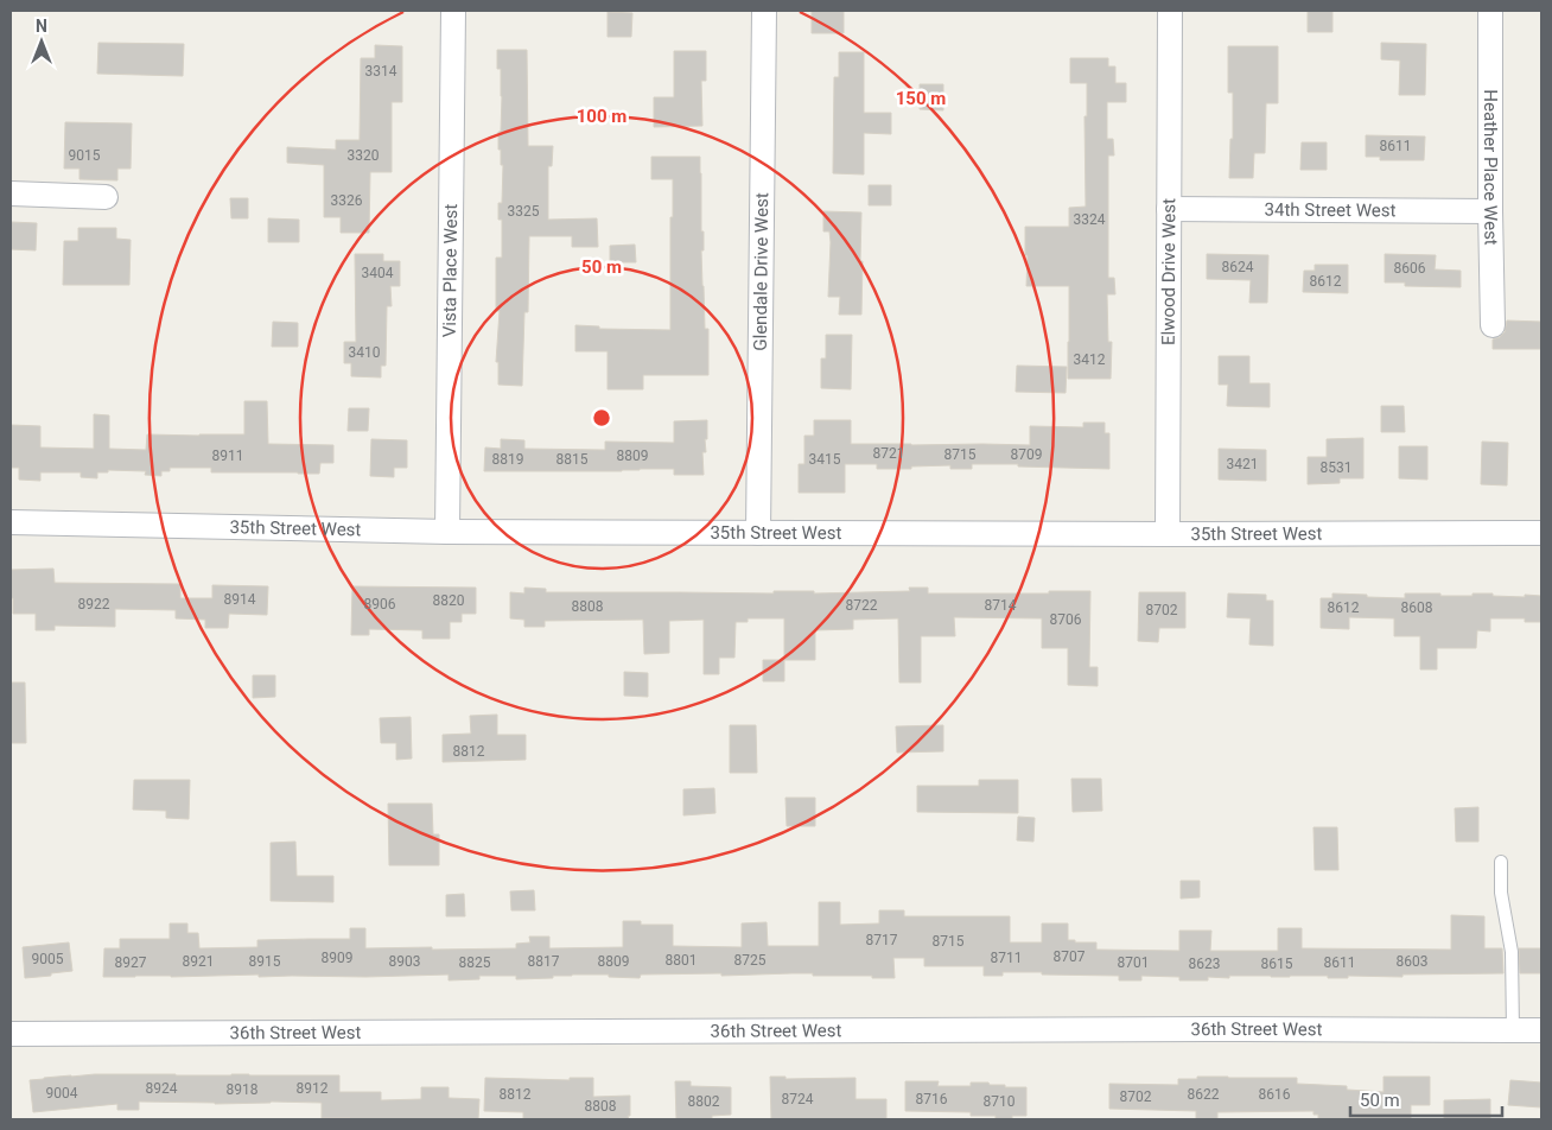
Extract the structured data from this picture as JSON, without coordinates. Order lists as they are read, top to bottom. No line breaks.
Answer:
{"streets":{"street":["Heather Place West","34th Street West","Vista Place West","Glendale Drive West","Elwood Drive West","35th Street West","36th Street West"]},"crossings":[["Heather Place West","34th Street West"],["34th Street West","Elwood Drive West"],["Vista Place West","35th Street West"],["Glendale Drive West","35th Street West"],["Elwood Drive West","35th Street West"]],"house_numbers":["3314","8611","9015","3320","3326","3325","3324","8624","8606","3404","8612","3410","3412","8721","8715","8709","8911","8809","8819","8815","3415","3421","8531","8914","8820","8922","8906","8722","8714","8808","8612","8608","8702","8706","8812","8717","8715","8707","8909","8711","9005","8801","8725","8921","8915","8903","8817","8809","8603","8927","8825","8701","8611","8623","8615","8924","8912","8918","9004","8812","8622","8616","8702","8724","8716","8802","8710","8808"],"scale_bar":"50 m","north":"top","rings":["150 m","100 m","50 m"]}
